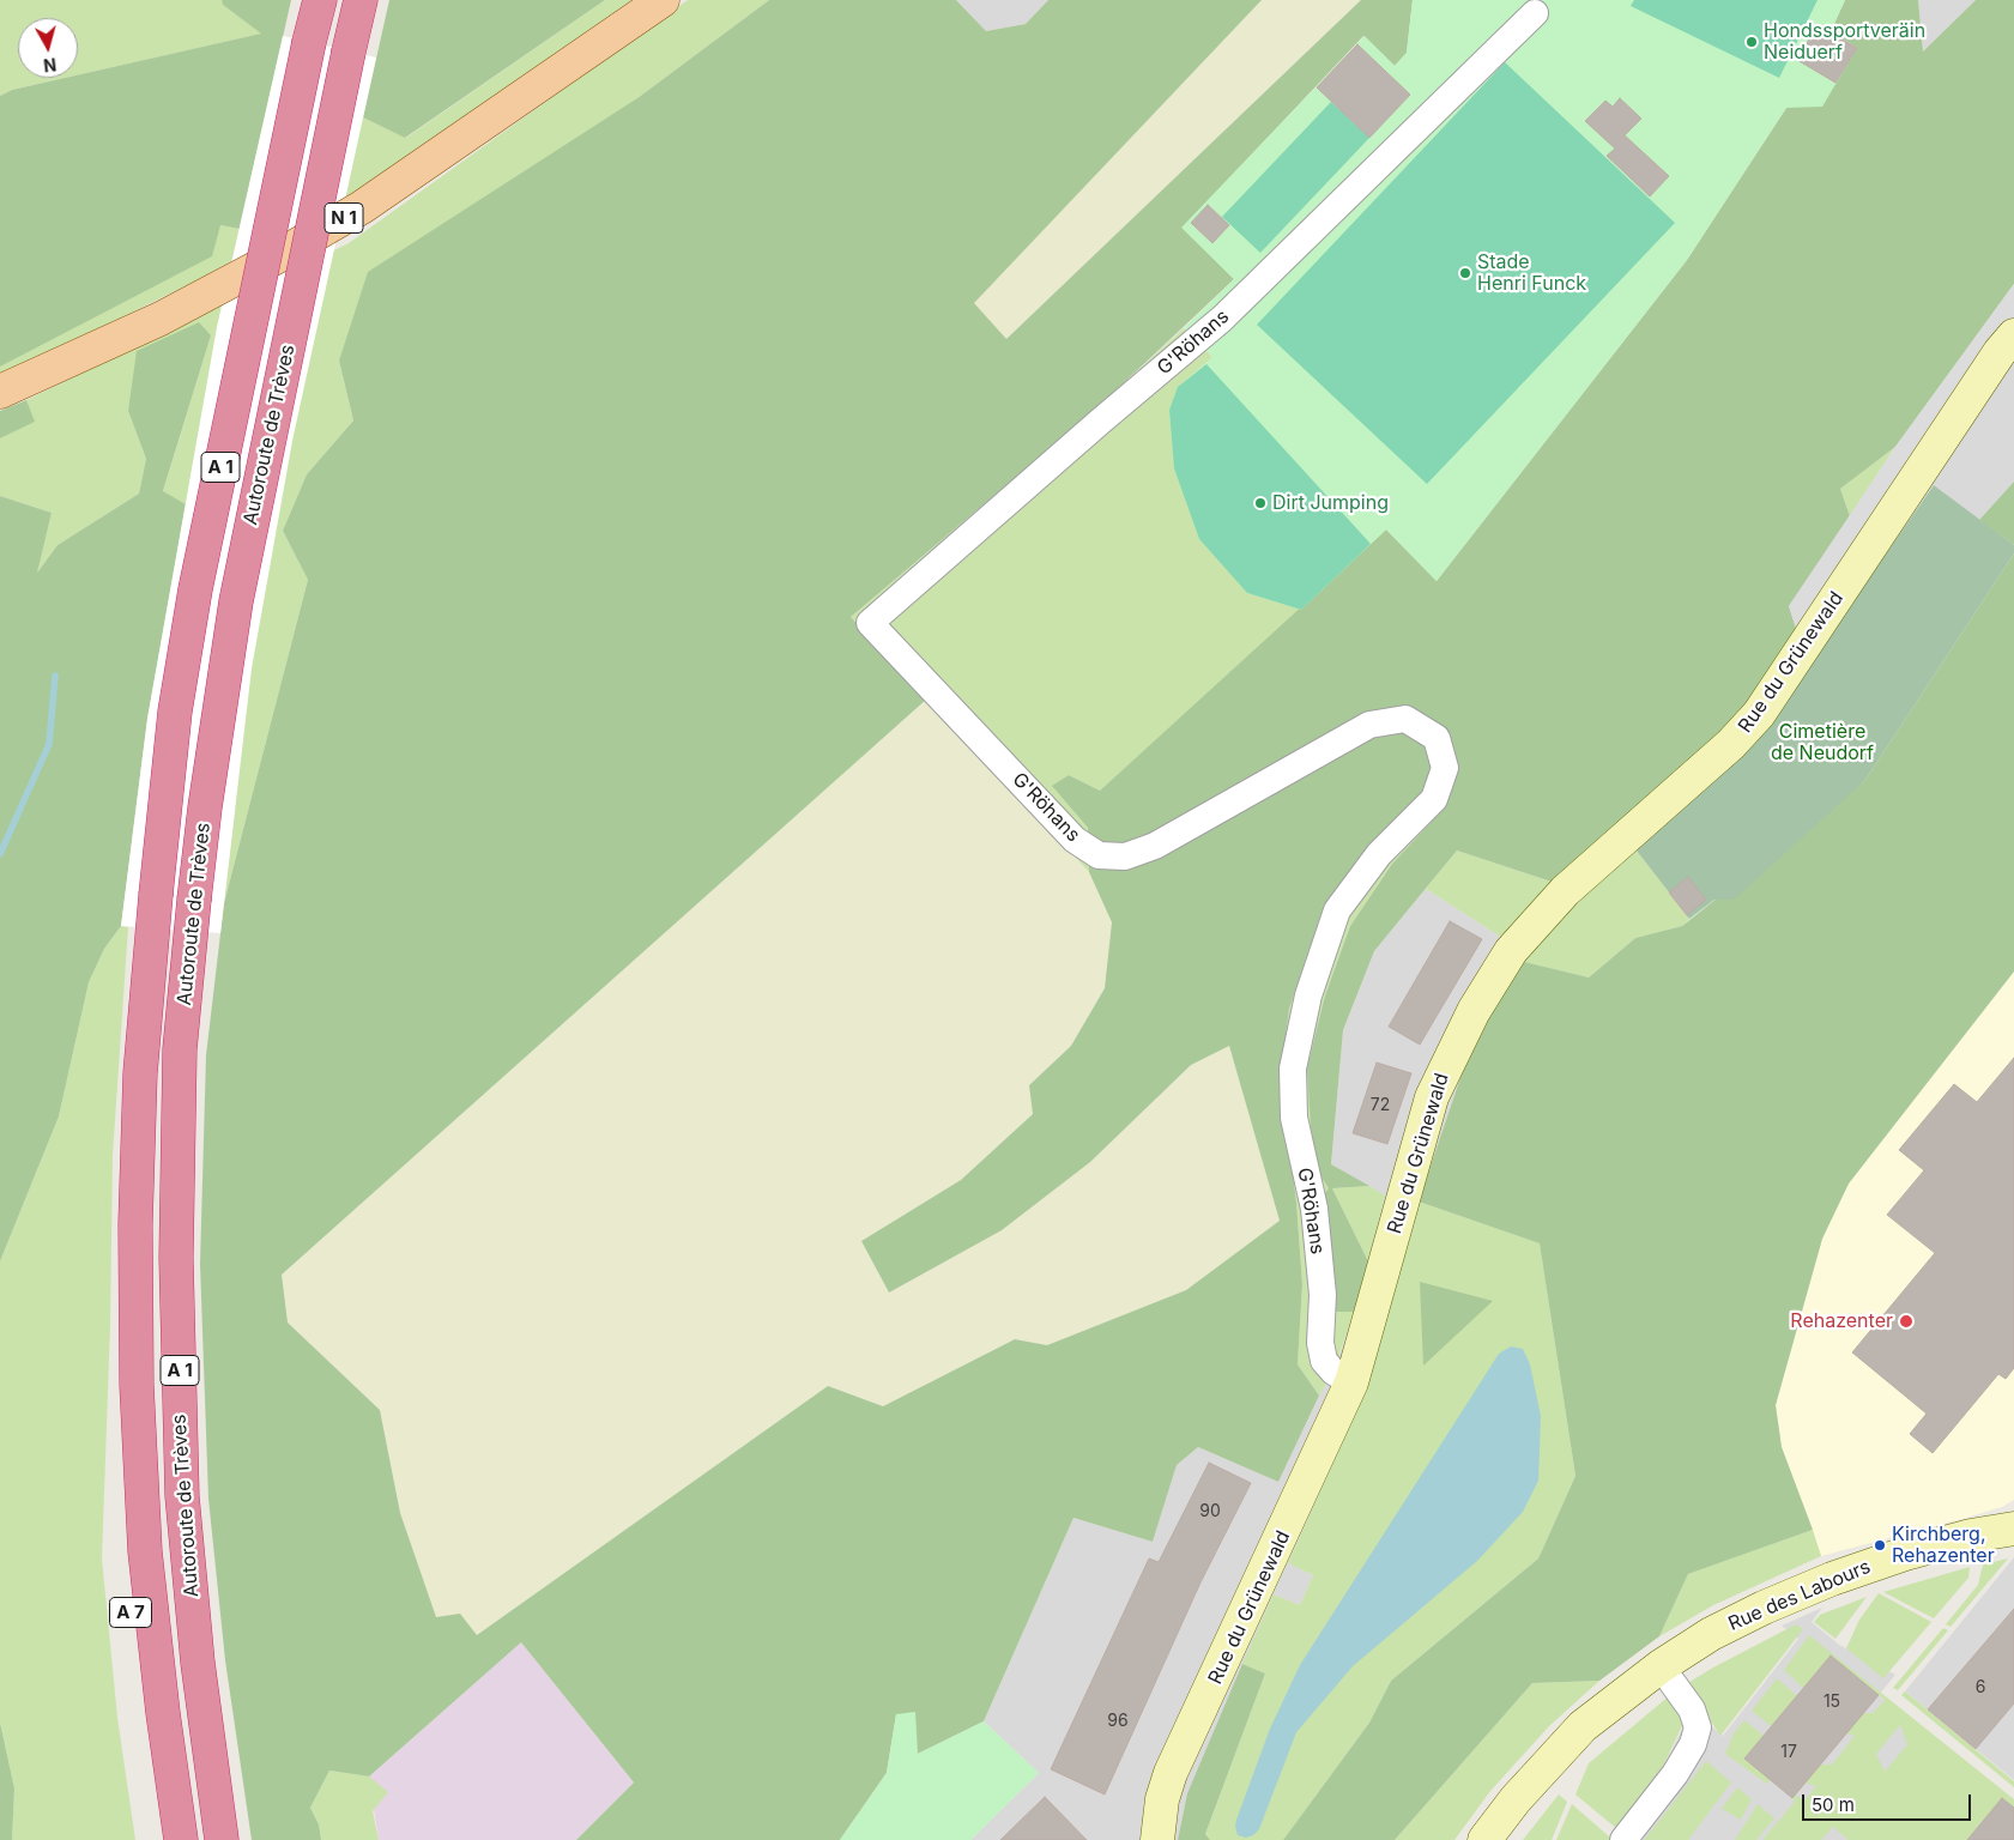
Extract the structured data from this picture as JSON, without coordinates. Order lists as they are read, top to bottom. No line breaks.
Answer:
{"streets":{"highway":["Autoroute de Trèves","A 1","A 7"],"main road":["N 1","Rue du Grünewald","Rue des Labours"],"street":["G'Röhans"]},"crossings":[["G'Röhans","Rue du Grünewald"],["Autoroute de Trèves","A 7"]],"parks":["Cimetière de Neudorf"],"places":["Hondssportveräin Neiduerf","Stade Henri Funck","Dirt Jumping","Rehazenter","Kirchberg, Rehazenter"],"house_numbers":["72","90","6","15","96","17"],"scale_bar":"50 m","north":"bottom"}
